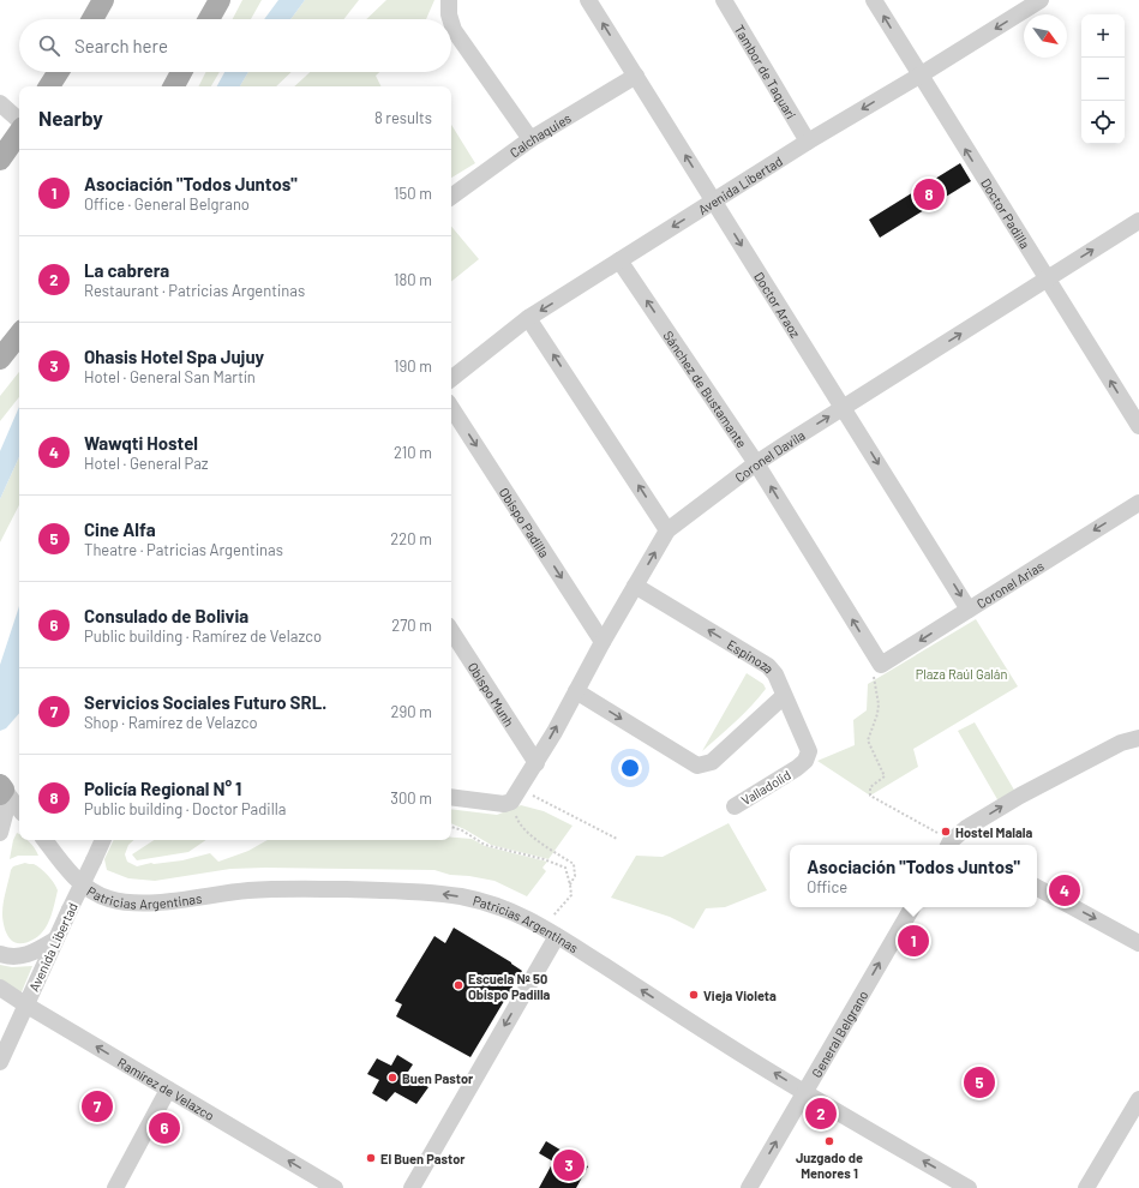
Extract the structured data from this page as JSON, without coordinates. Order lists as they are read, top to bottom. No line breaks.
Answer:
{"streets":{"street":["Tambor de Taquarí","Calchaquies","Avenida Libertad","Doctor Padilla","Doctor Araoz","Sánchez de Bustamante","Coronel Davila","Obispo Padilla","Coronel Arias","Espinoza","Obispo Munh","Valladolid","Patricias Argentinas","General Belgrano","Ramírez de Velazco"]},"crossings":[["Tambor de Taquarí","Avenida Libertad"],["Calchaquies","Doctor Araoz"],["Avenida Libertad","Doctor Padilla"],["Avenida Libertad","Doctor Araoz"],["Avenida Libertad","Sánchez de Bustamante"],["Avenida Libertad","Ramírez de Velazco"],["Doctor Padilla","Coronel Davila"],["Doctor Araoz","Coronel Davila"],["Doctor Araoz","Coronel Arias"],["Sánchez de Bustamante","Coronel Davila"],["Sánchez de Bustamante","Coronel Arias"],["Coronel Davila","Obispo Padilla"],["Coronel Davila","Espinoza"],["Coronel Davila","Obispo Munh"],["Espinoza","Valladolid"],["Patricias Argentinas","General Belgrano"]],"one_way":["Avenida Libertad","Doctor Padilla","Coronel Davila","Coronel Arias","Espinoza","Patricias Argentinas","General Belgrano","Ramírez de Velazco"],"parks":["Plaza Raúl Galán"],"places":["Hostel Malala","Escuela Nº 50 Obispo Padilla","Vieja Violeta","Buen Pastor","Juzgado de Menores 1","El Buen Pastor"],"north":"bottom right","page":{"map_buttons":["+","−"],"search":"Search here","heading":["Nearby","8 results"],"list":[{"mark":"1","name":"Asociación \"Todos Juntos\"","note":"Office · General Belgrano","value":"150 m"},{"mark":"2","name":"La cabrera","note":"Restaurant · Patricias Argentinas","value":"180 m"},{"mark":"3","name":"Ohasis Hotel Spa Jujuy","note":"Hotel · General San Martín","value":"190 m"},{"mark":"4","name":"Wawqti Hostel","note":"Hotel · General Paz","value":"210 m"},{"mark":"5","name":"Cine Alfa","note":"Theatre · Patricias Argentinas","value":"220 m"},{"mark":"6","name":"Consulado de Bolivia","note":"Public building · Ramírez de Velazco","value":"270 m"},{"mark":"7","name":"Servicios Sociales Futuro SRL.","note":"Shop · Ramírez de Velazco","value":"290 m"},{"mark":"8","name":"Policía Regional N° 1","note":"Public building · Doctor Padilla","value":"300 m"}],"pins":["8","4","1","5","7","2","6","3"],"popup":["Asociación \"Todos Juntos\"","Office"]}}
